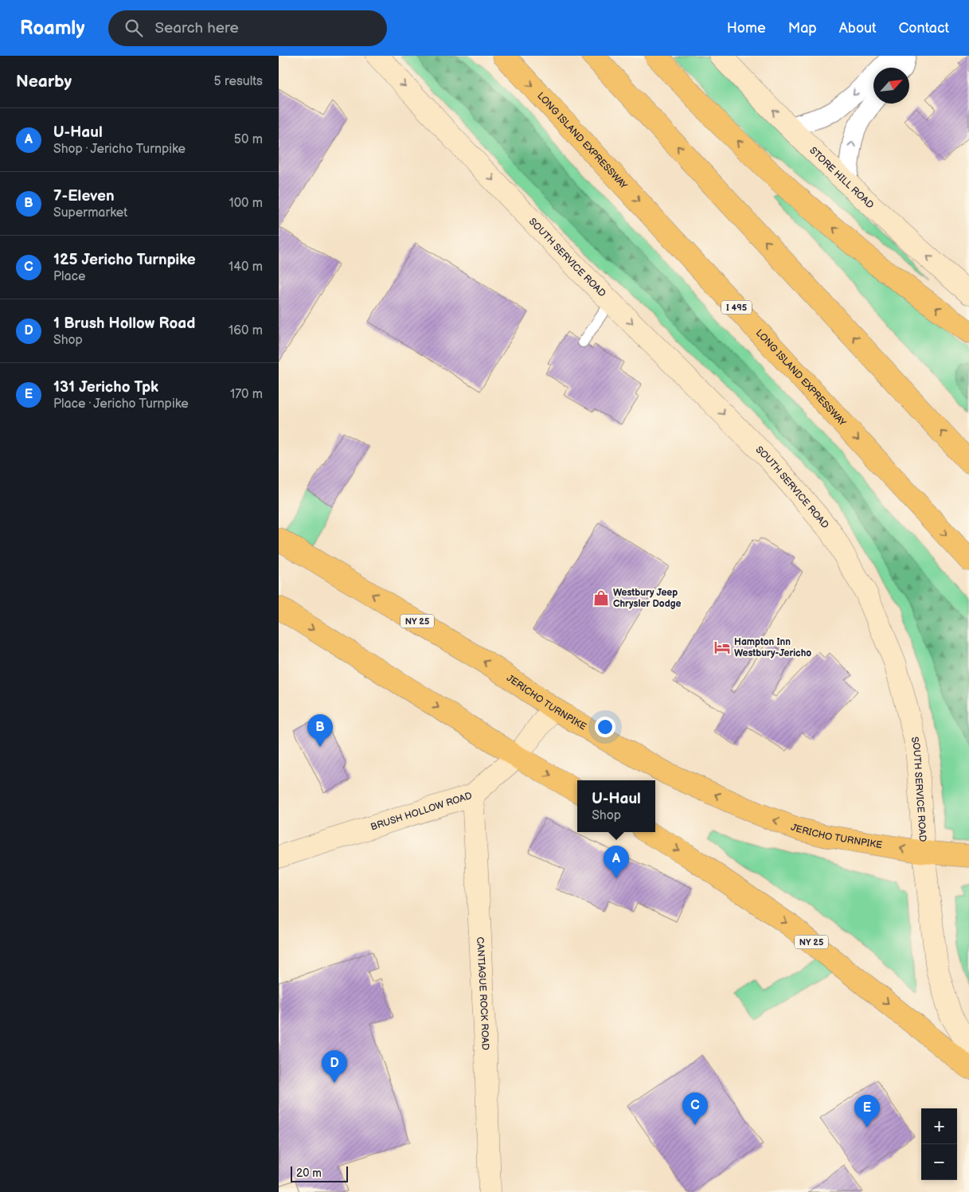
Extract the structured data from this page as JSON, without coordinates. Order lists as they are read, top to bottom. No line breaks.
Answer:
{"streets":{"main road":["LONG ISLAND EXPRESSWAY","STORE HILL ROAD","SOUTH SERVICE ROAD","I 495","NY 25","JERICHO TURNPIKE","BRUSH HOLLOW ROAD","CANTIAGUE ROCK ROAD"]},"crossings":[["SOUTH SERVICE ROAD","JERICHO TURNPIKE"],["JERICHO TURNPIKE","BRUSH HOLLOW ROAD"],["BRUSH HOLLOW ROAD","CANTIAGUE ROCK ROAD"]],"places":{"shop":["Westbury Jeep Chrysler Dodge"],"hotel":["Hampton Inn Westbury-Jericho"]},"scale_bar":"20 m","north":"top right","page":{"header":"Roamly","search":"Search here","nav":["Home","Map","About","Contact"],"heading":["Nearby","5 results"],"list":[{"mark":"A","name":"U-Haul","note":"Shop · Jericho Turnpike","value":"50 m"},{"mark":"B","name":"7-Eleven","note":"Supermarket","value":"100 m"},{"mark":"C","name":"125 Jericho Turnpike","note":"Place","value":"140 m"},{"mark":"D","name":"1 Brush Hollow Road","note":"Shop","value":"160 m"},{"mark":"E","name":"131 Jericho Tpk","note":"Place · Jericho Turnpike","value":"170 m"}],"pins":["B","A","D","C","E"],"popup":["U-Haul","Shop"],"map_buttons":["+","−"],"scale":"20 m"}}
